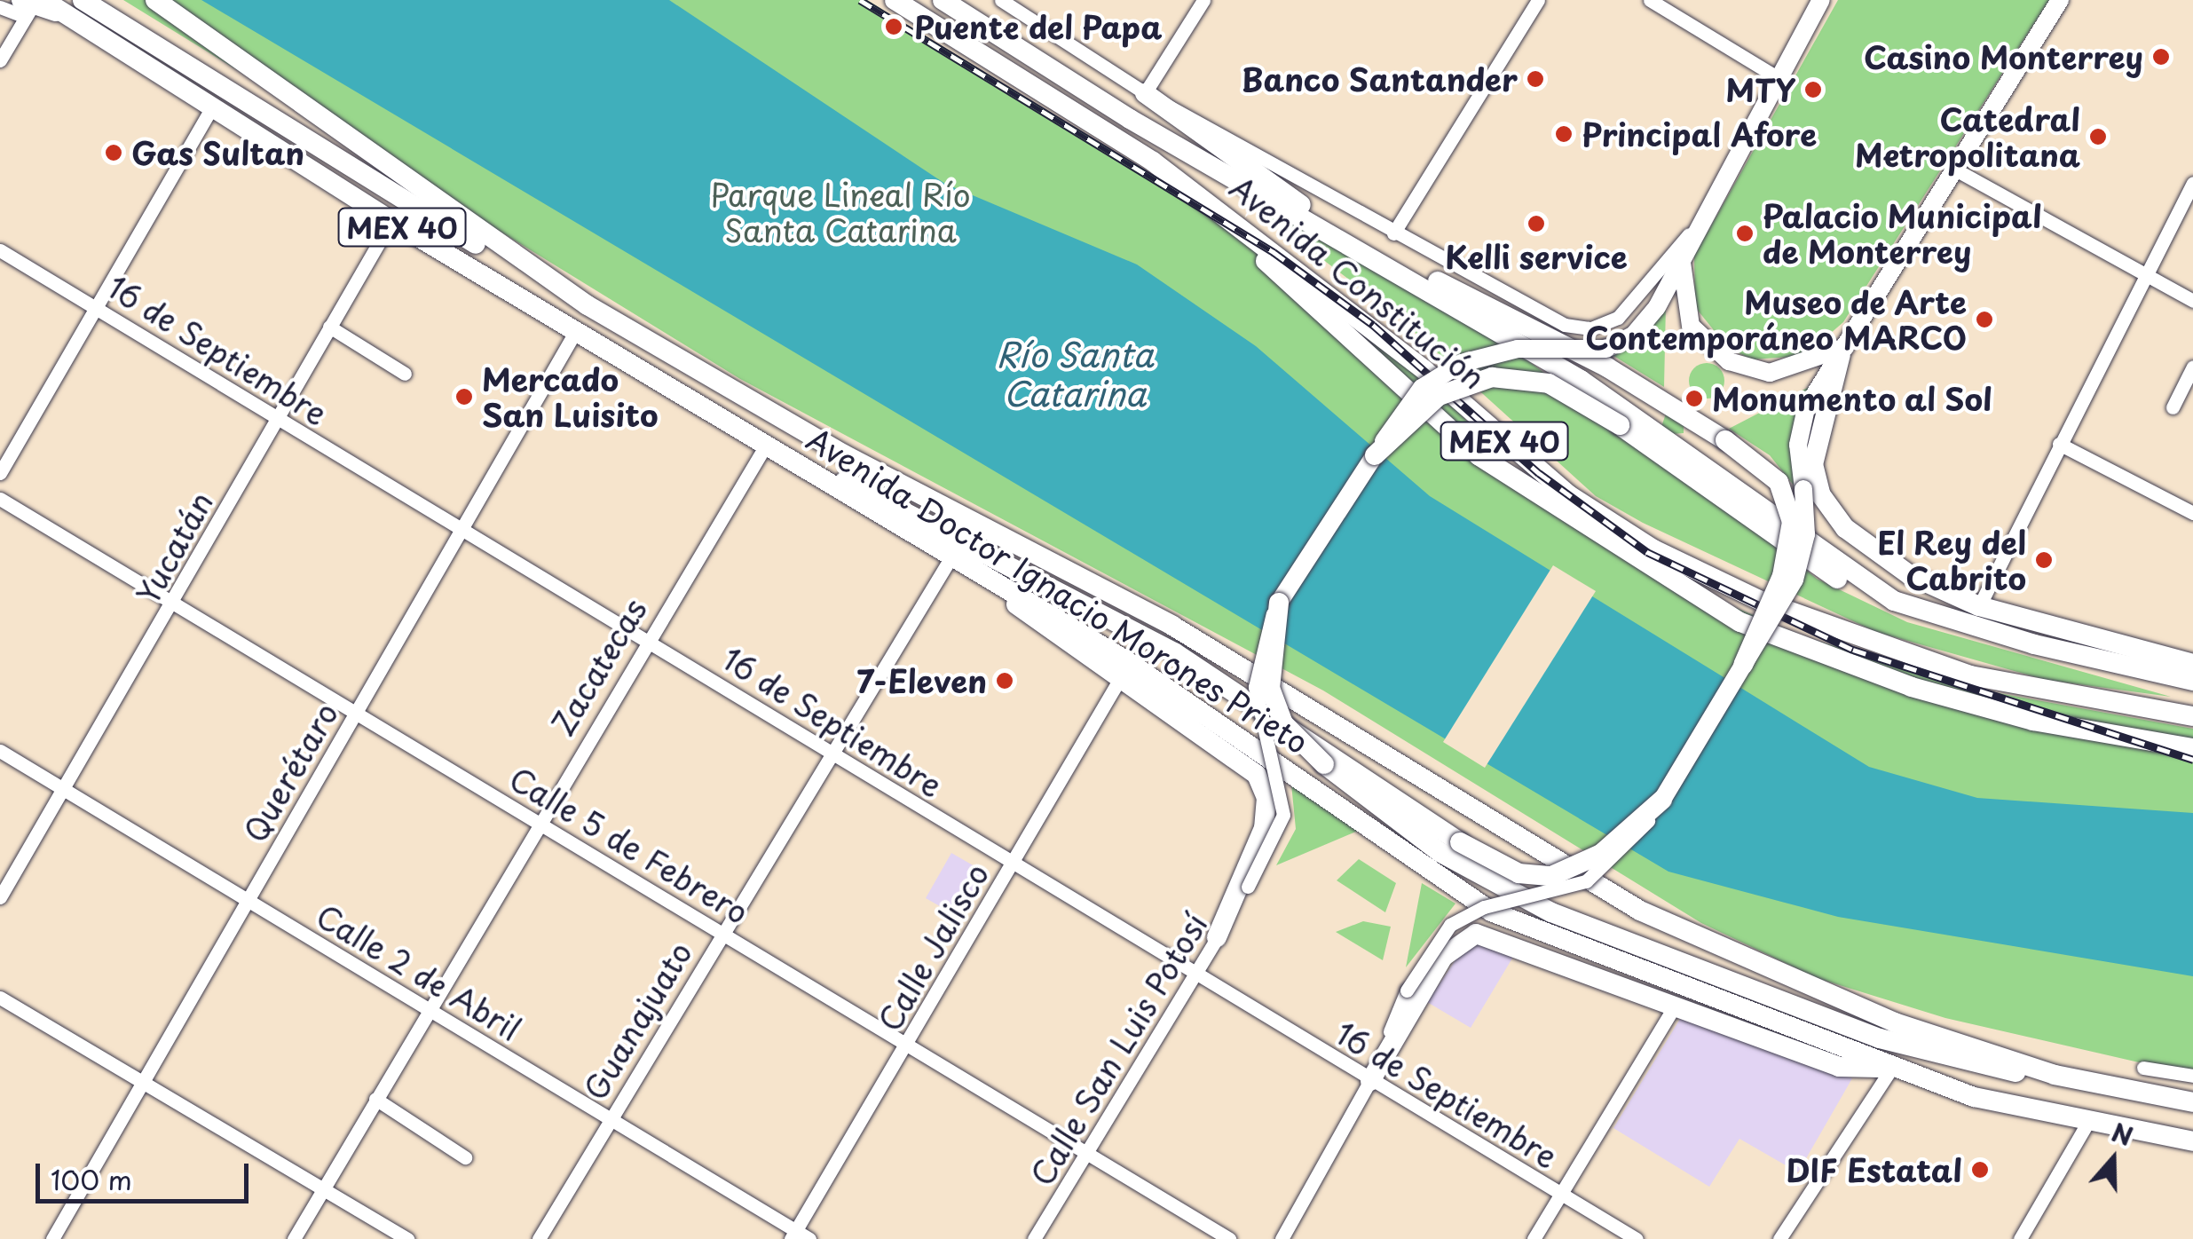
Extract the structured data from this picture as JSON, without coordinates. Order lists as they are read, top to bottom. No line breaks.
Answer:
{"streets":{"highway":["MEX 40","Avenida Constitución","Avenida Doctor Ignacio Morones Prieto"],"street":["16 de Septiembre","Yucatán","Zacatecas","Querétaro","Calle 5 de Febrero","Calle Jalisco","Calle 2 de Abril","Guanajuato","Calle San Luis Potosí"]},"crossings":[["MEX 40","Avenida Doctor Ignacio Morones Prieto"],["16 de Septiembre","Yucatán"],["16 de Septiembre","Zacatecas"],["16 de Septiembre","Querétaro"],["16 de Septiembre","Calle Jalisco"],["16 de Septiembre","Guanajuato"],["16 de Septiembre","Calle San Luis Potosí"],["Yucatán","Avenida Doctor Ignacio Morones Prieto"],["Yucatán","Calle 5 de Febrero"],["Yucatán","Calle 2 de Abril"],["Avenida Doctor Ignacio Morones Prieto","Zacatecas"],["Avenida Doctor Ignacio Morones Prieto","Querétaro"],["Avenida Doctor Ignacio Morones Prieto","Guanajuato"],["Zacatecas","Calle 5 de Febrero"],["Zacatecas","Calle 2 de Abril"],["Querétaro","Calle 5 de Febrero"],["Querétaro","Calle 2 de Abril"],["Calle 5 de Febrero","Calle Jalisco"],["Calle 5 de Febrero","Guanajuato"],["Calle 5 de Febrero","Calle San Luis Potosí"],["Calle Jalisco","Calle 2 de Abril"],["Calle 2 de Abril","Guanajuato"]],"water":["Río Santa Catarina"],"parks":["Parque Lineal Río Santa Catarina"],"places":["Puente del Papa","Casino Monterrey","Banco Santander","MTY","Principal Afore","Catedral Metropolitana","Gas Sultan","Kelli service","Palacio Municipal de Monterrey","Museo de Arte Contemporáneo MARCO","Mercado San Luisito","Monumento al Sol","El Rey del Cabrito","7-Eleven","DIF Estatal"],"scale_bar":"100 m","north":"top"}
